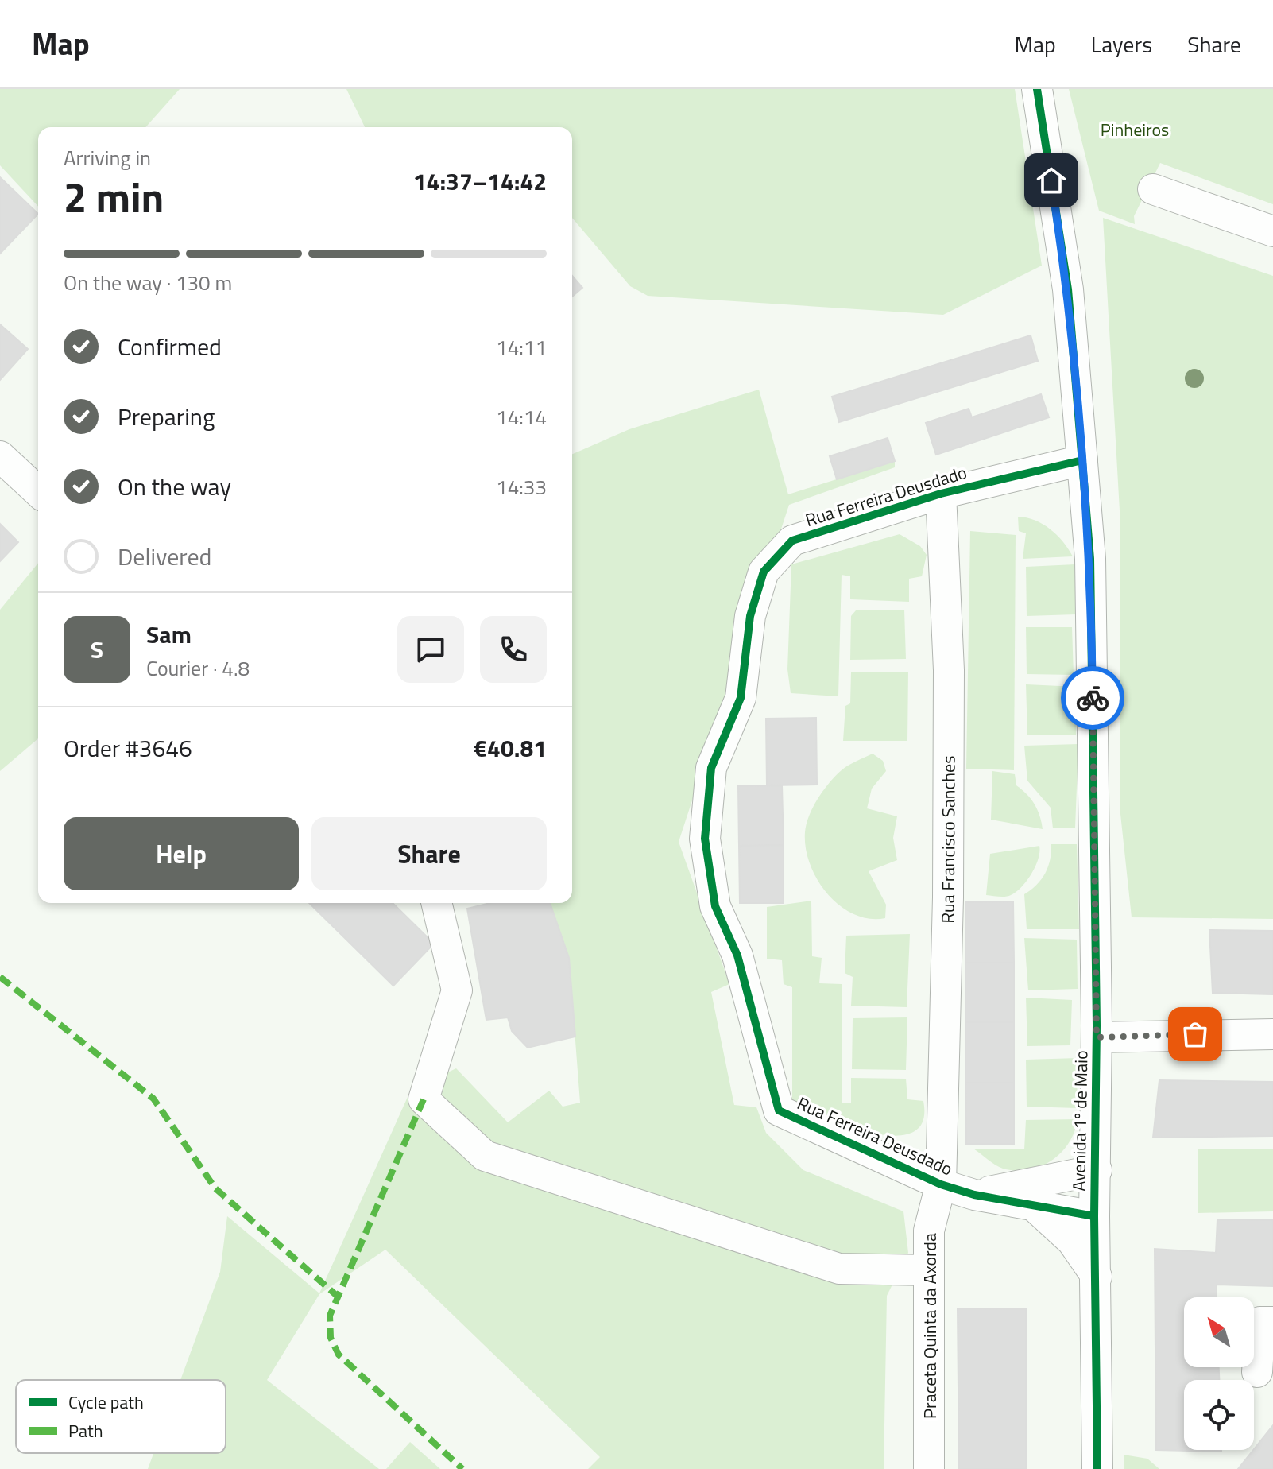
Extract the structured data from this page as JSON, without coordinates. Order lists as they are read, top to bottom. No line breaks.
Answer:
{"streets":{"street":["Rua Ferreira Deusdado","Rua Francisco Sanches","Avenida 1º de Maio","Praceta Quinta da Axorda"]},"crossings":[["Rua Ferreira Deusdado","Rua Francisco Sanches"],["Rua Ferreira Deusdado","Avenida 1º de Maio"],["Rua Ferreira Deusdado","Praceta Quinta da Axorda"],["Rua Francisco Sanches","Praceta Quinta da Axorda"]],"parks":["Pinheiros"],"legend":["Cycle path","Path"],"north":"top left","page":{"header":"Map","nav":["Map","Layers","Share"],"heading":["2 min","Arriving in","14:37–14:42"],"panel":["Sam","Courier · 4.8","Order #3646","€40.81"],"bar":"On the way · 130 m","list":[["Confirmed","14:11"],["Preparing","14:14"],["On the way","14:33"],"Delivered"],"round":"S","buttons":["Help","Share"]}}
